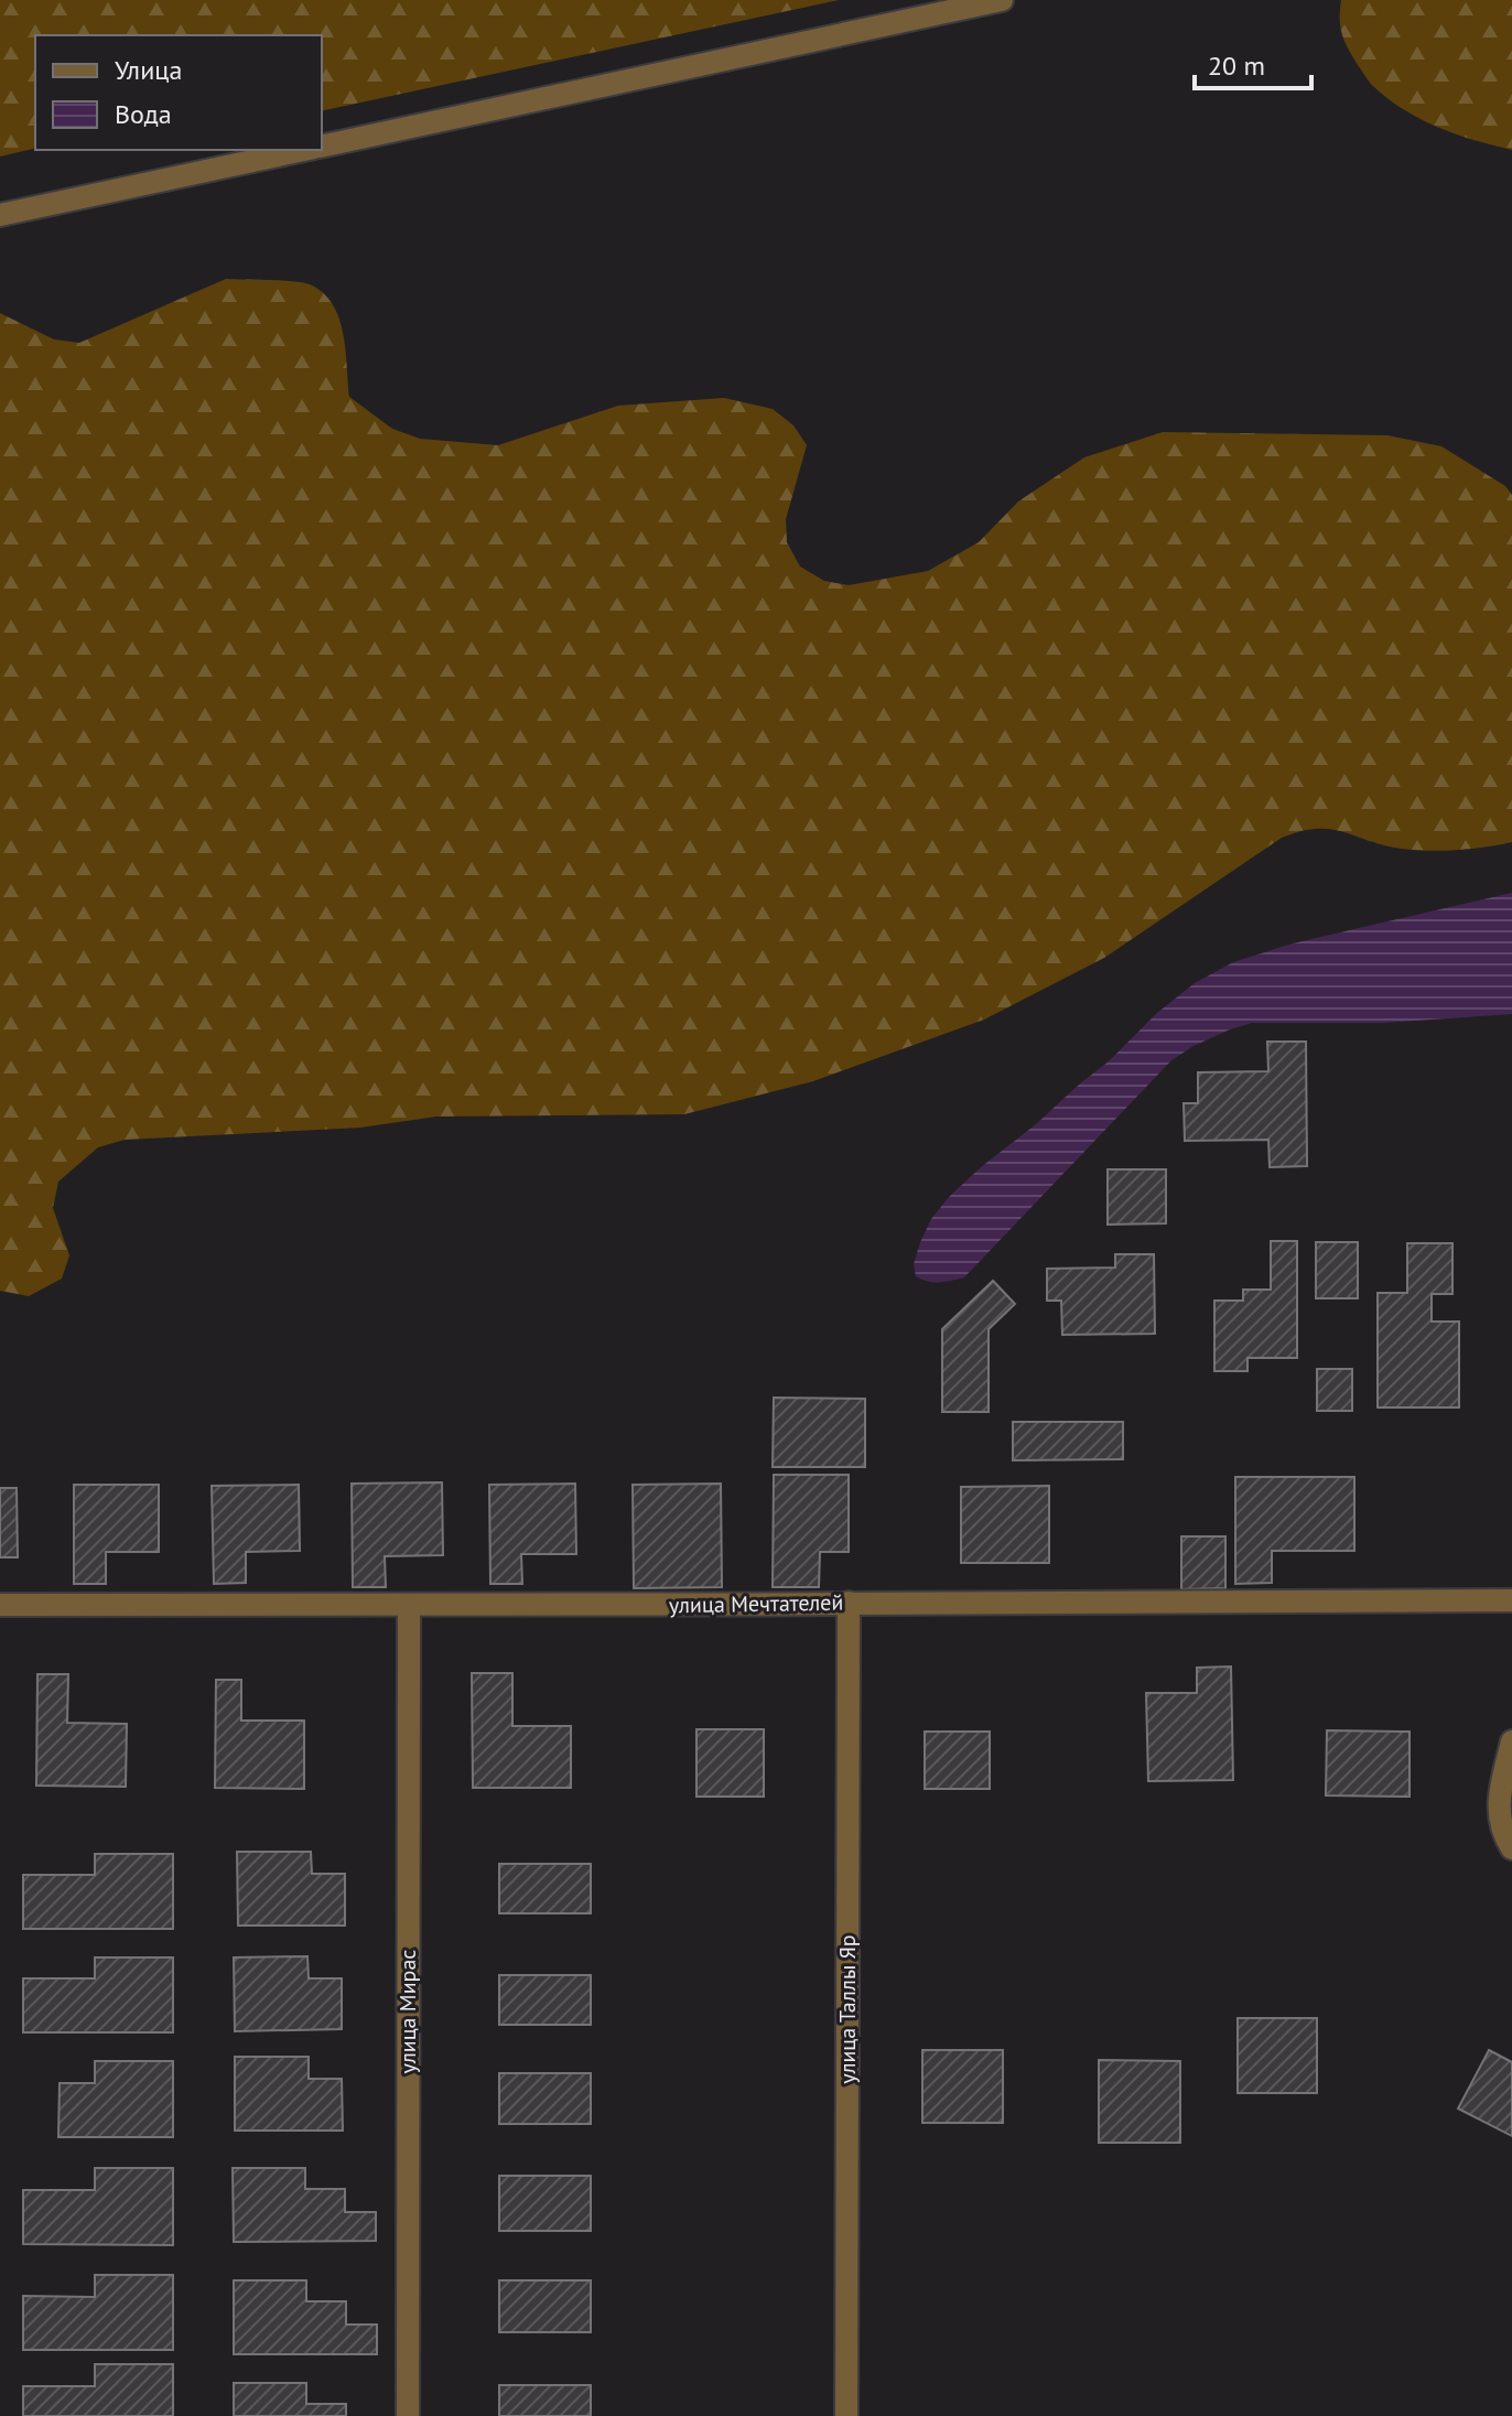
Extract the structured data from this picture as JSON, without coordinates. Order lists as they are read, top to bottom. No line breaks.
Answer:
{"streets":{"street":["улица Мечтателей","улица Таллы Яр","улица Мирас"]},"crossings":[["улица Мечтателей","улица Таллы Яр"],["улица Мечтателей","улица Мирас"]],"legend":["Улица","Вода"],"scale_bar":"20 m"}
